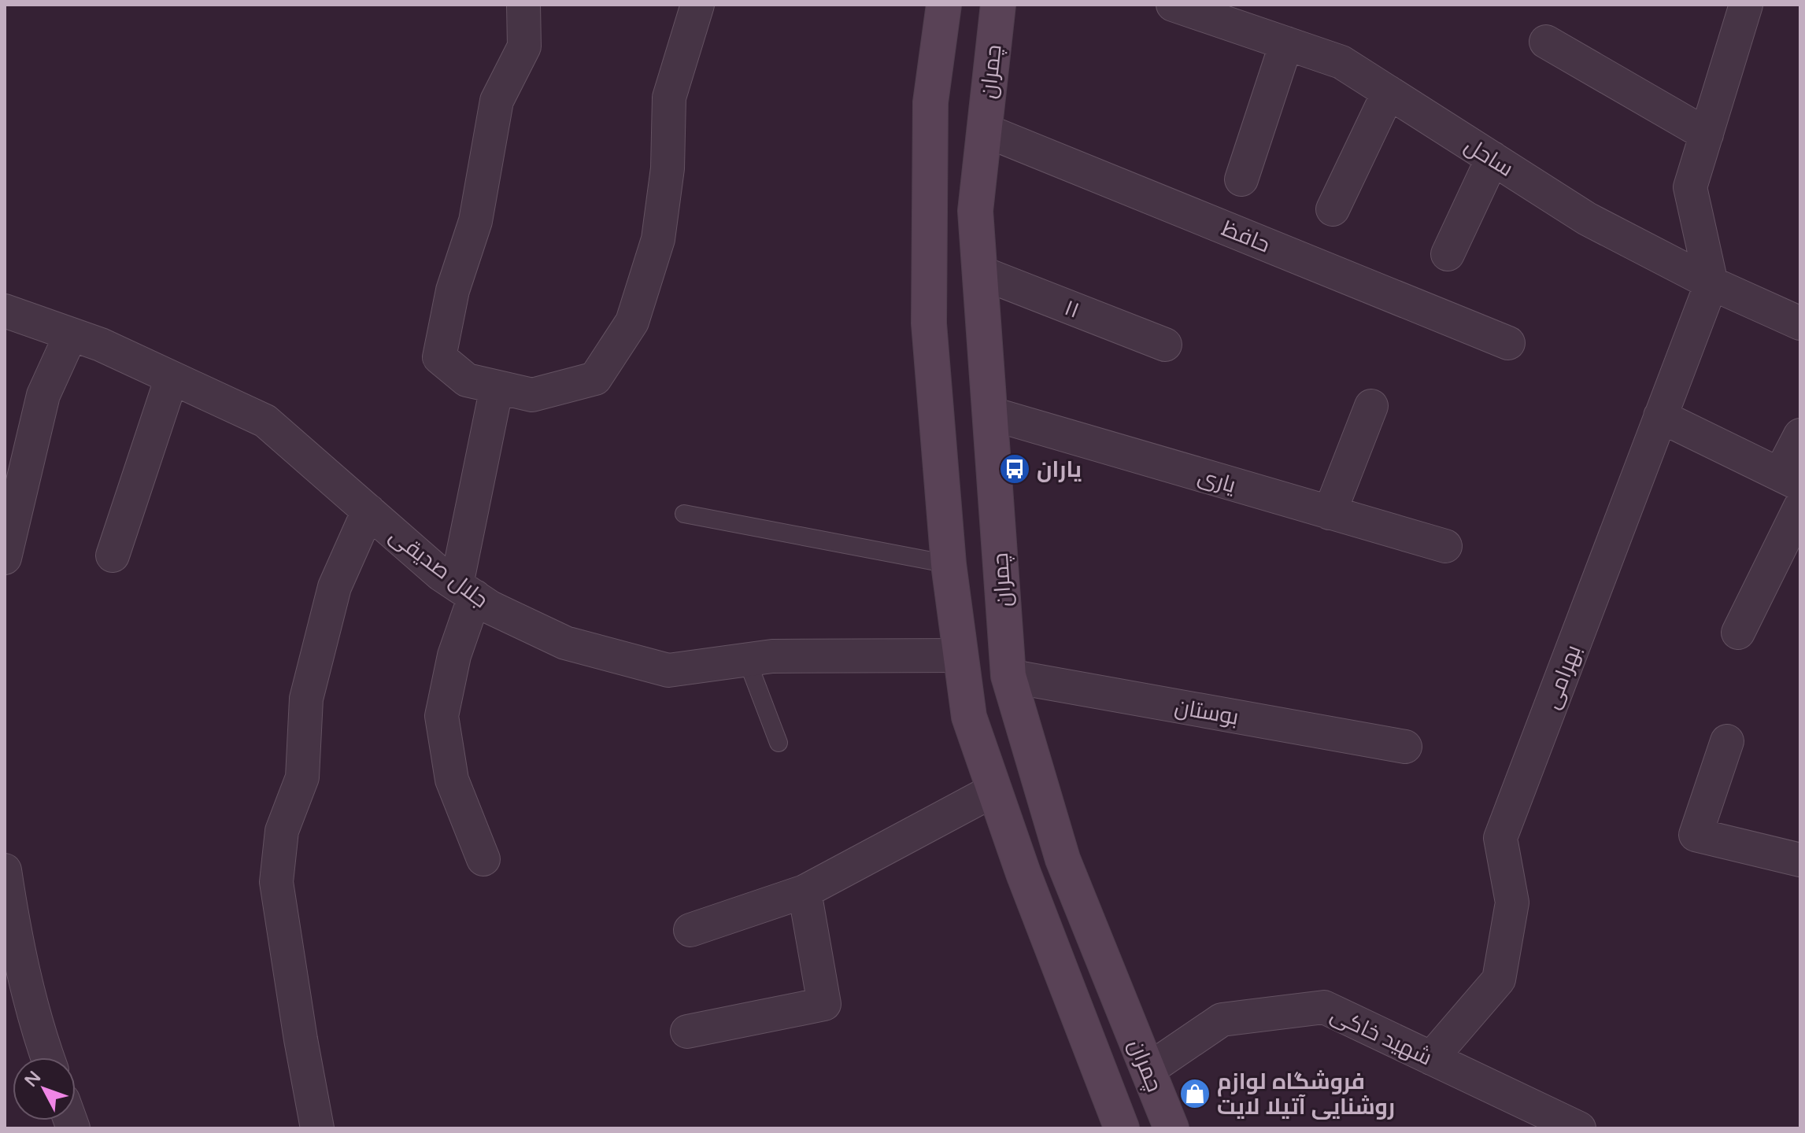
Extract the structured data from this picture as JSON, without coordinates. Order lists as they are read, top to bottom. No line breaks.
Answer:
{"streets":{"main road":["چمران"],"street":["ساحل","حافظ","۱۱","یاری","جلال صدیقی","بهرامی","بوستان","شهید خاکی"]},"crossings":[["چمران","حافظ"],["چمران","۱۱"],["چمران","یاری"],["چمران","جلال صدیقی"],["چمران","بوستان"],["چمران","شهید خاکی"],["ساحل","بهرامی"],["بهرامی","شهید خاکی"]],"places":{"bus stop":["یاران"],"shop":["فروشگاه لوازم روشنایی آتیلا لایت"]},"north":"top left"}
